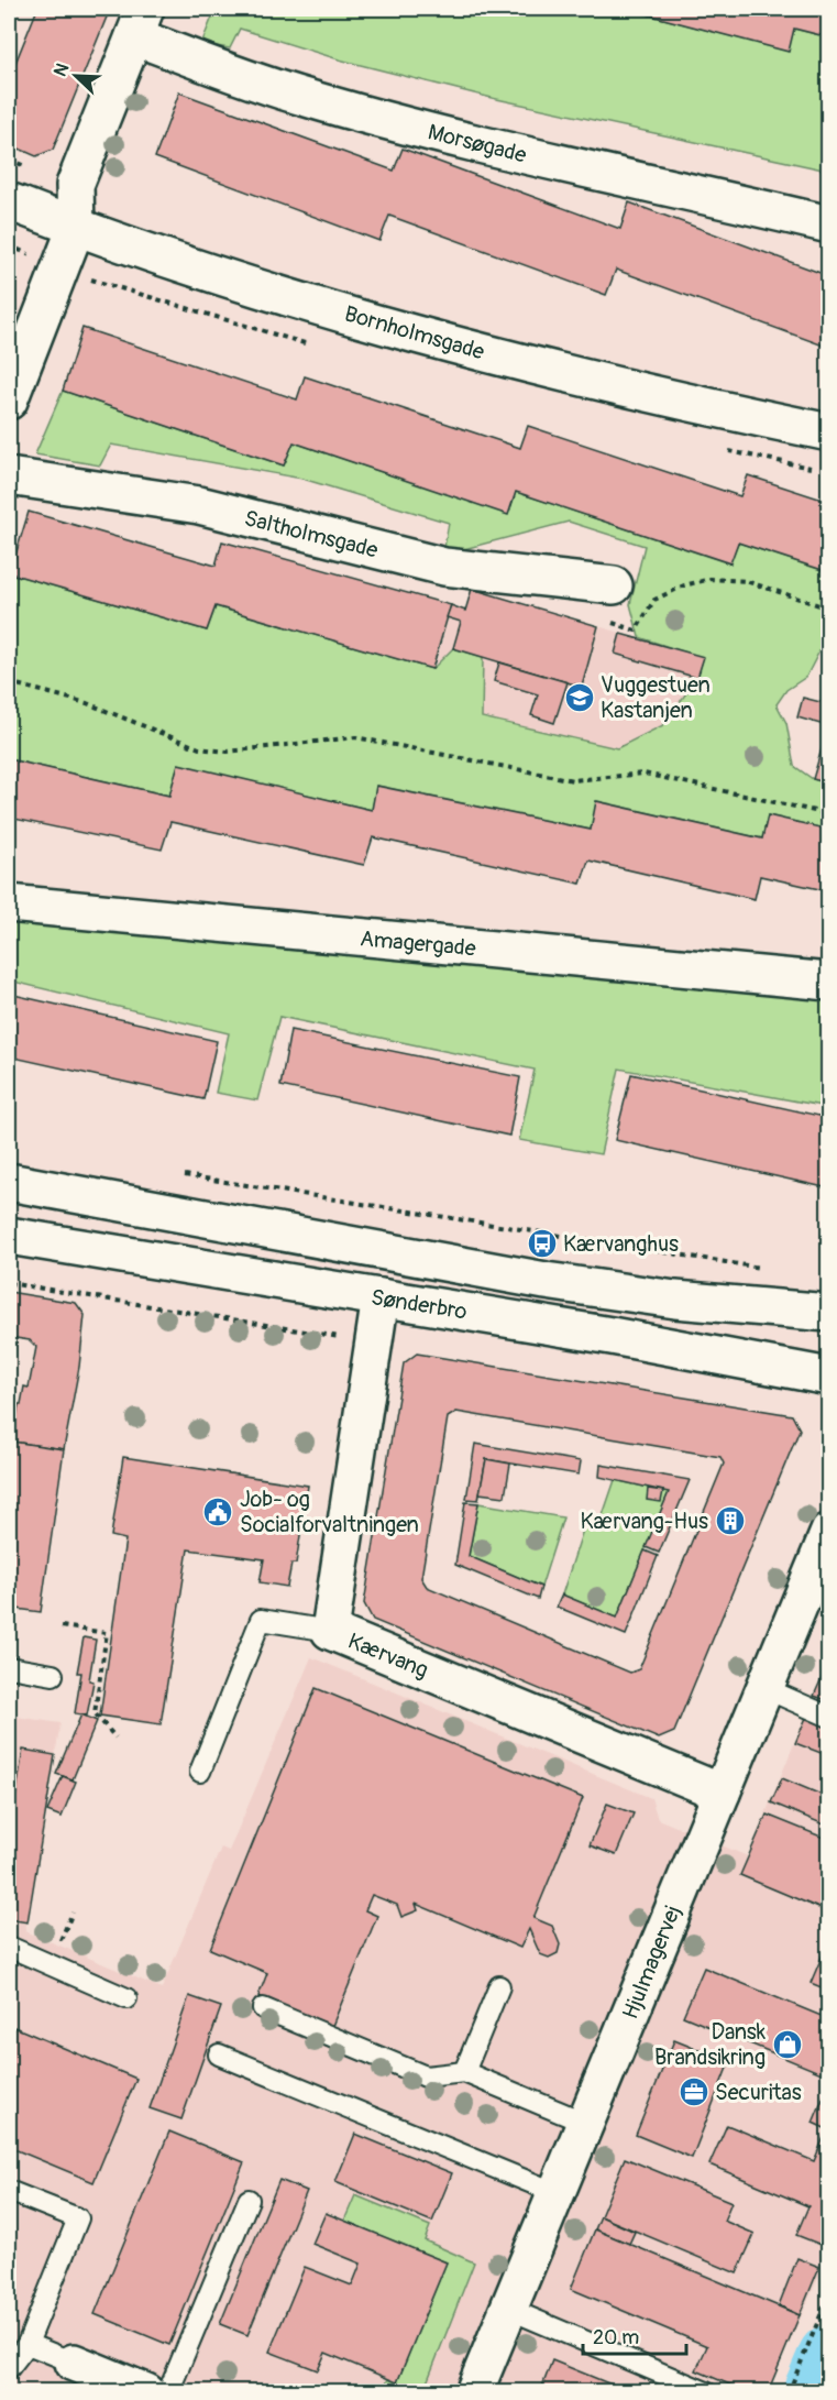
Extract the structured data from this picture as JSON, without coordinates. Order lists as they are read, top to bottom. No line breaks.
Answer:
{"streets":{"street":["Morsøgade","Bornholmsgade","Saltholmsgade","Amagergade","Sønderbro","Kærvang","Hjulmagervej"]},"crossings":[["Sønderbro","Kærvang"],["Kærvang","Hjulmagervej"]],"places":{"school or university":["Vuggestuen Kastanjen"],"bus stop":["Kærvanghus"],"public building":["Job- og Socialforvaltningen"],"building":["Kærvang-Hus"],"shop":["Dansk Brandsikring"],"office":["Securitas"]},"scale_bar":"20 m","north":"top left"}
